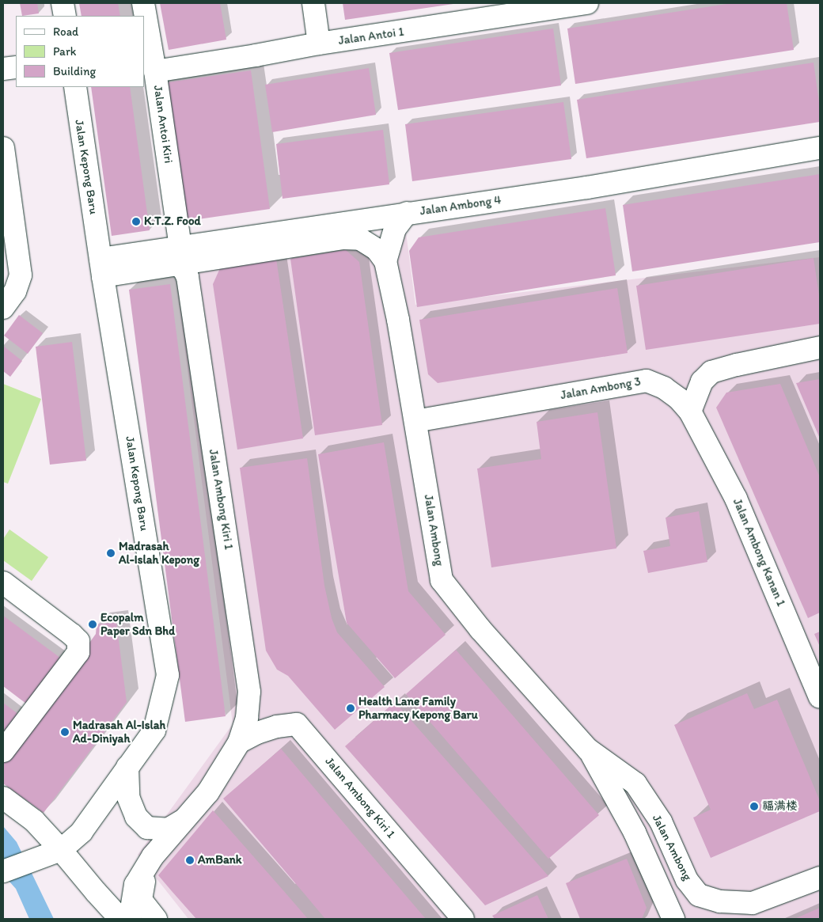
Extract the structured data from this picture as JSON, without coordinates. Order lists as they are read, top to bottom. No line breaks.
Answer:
{"streets":{"street":["Jalan Antoi 1","Jalan Antoi Kiri","Jalan Kepong Baru","Jalan Ambong 4","Jalan Ambong 3","Jalan Ambong Kiri 1","Jalan Ambong","Jalan Ambong Kanan 1"]},"crossings":[["Jalan Antoi 1","Jalan Antoi Kiri"],["Jalan Antoi Kiri","Jalan Ambong 4"],["Jalan Antoi Kiri","Jalan Ambong Kiri 1"],["Jalan Kepong Baru","Jalan Ambong 4"],["Jalan Ambong 4","Jalan Ambong Kiri 1"],["Jalan Ambong 4","Jalan Ambong"],["Jalan Ambong 3","Jalan Ambong"],["Jalan Ambong 3","Jalan Ambong Kanan 1"]],"places":["K.T.Z. Food","Madrasah Al-Islah Kepong","Ecopalm Paper Sdn Bhd","Health Lane Family Pharmacy Kepong Baru","Madrasah Al-Islah Ad-Diniyah","福满楼","AmBank"],"legend":["Road","Park","Building"]}
